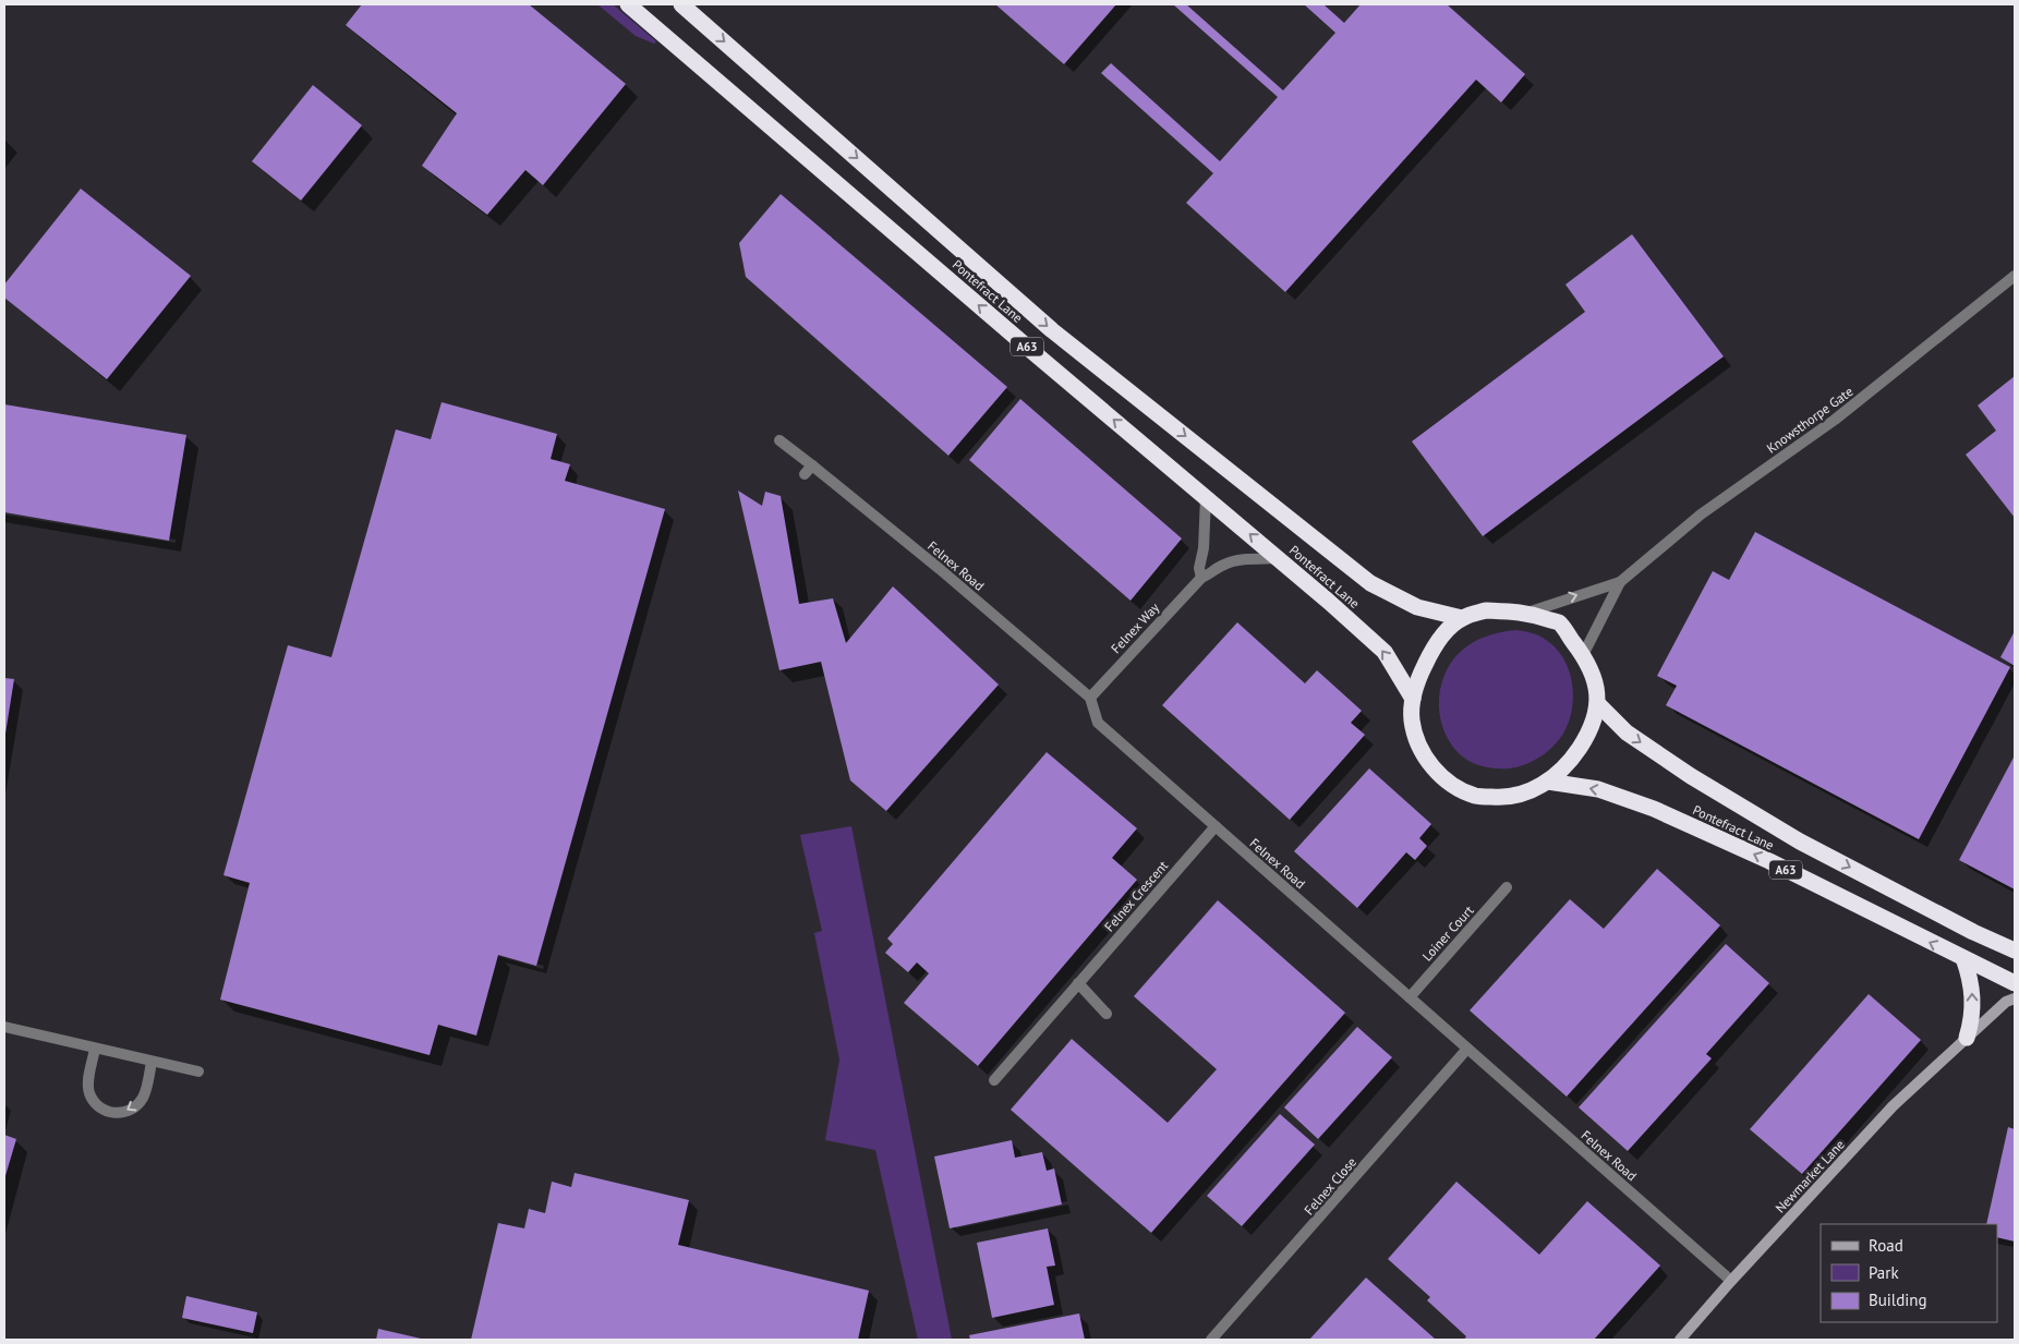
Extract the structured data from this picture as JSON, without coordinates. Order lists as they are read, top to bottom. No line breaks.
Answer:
{"streets":{"highway":["Pontefract Lane","A63"],"street":["Knowsthorpe Gate","Felnex Road","Felnex Way","Felnex Crescent","Loiner Court","Newmarket Lane","Felnex Close"]},"crossings":[["Pontefract Lane","A63"],["Pontefract Lane","Knowsthorpe Gate"],["Pontefract Lane","Felnex Way"],["A63","Knowsthorpe Gate"],["Felnex Road","Felnex Way"],["Felnex Road","Felnex Crescent"],["Felnex Road","Loiner Court"],["Felnex Road","Newmarket Lane"],["Felnex Road","Felnex Close"]],"legend":["Road","Park","Building"]}
